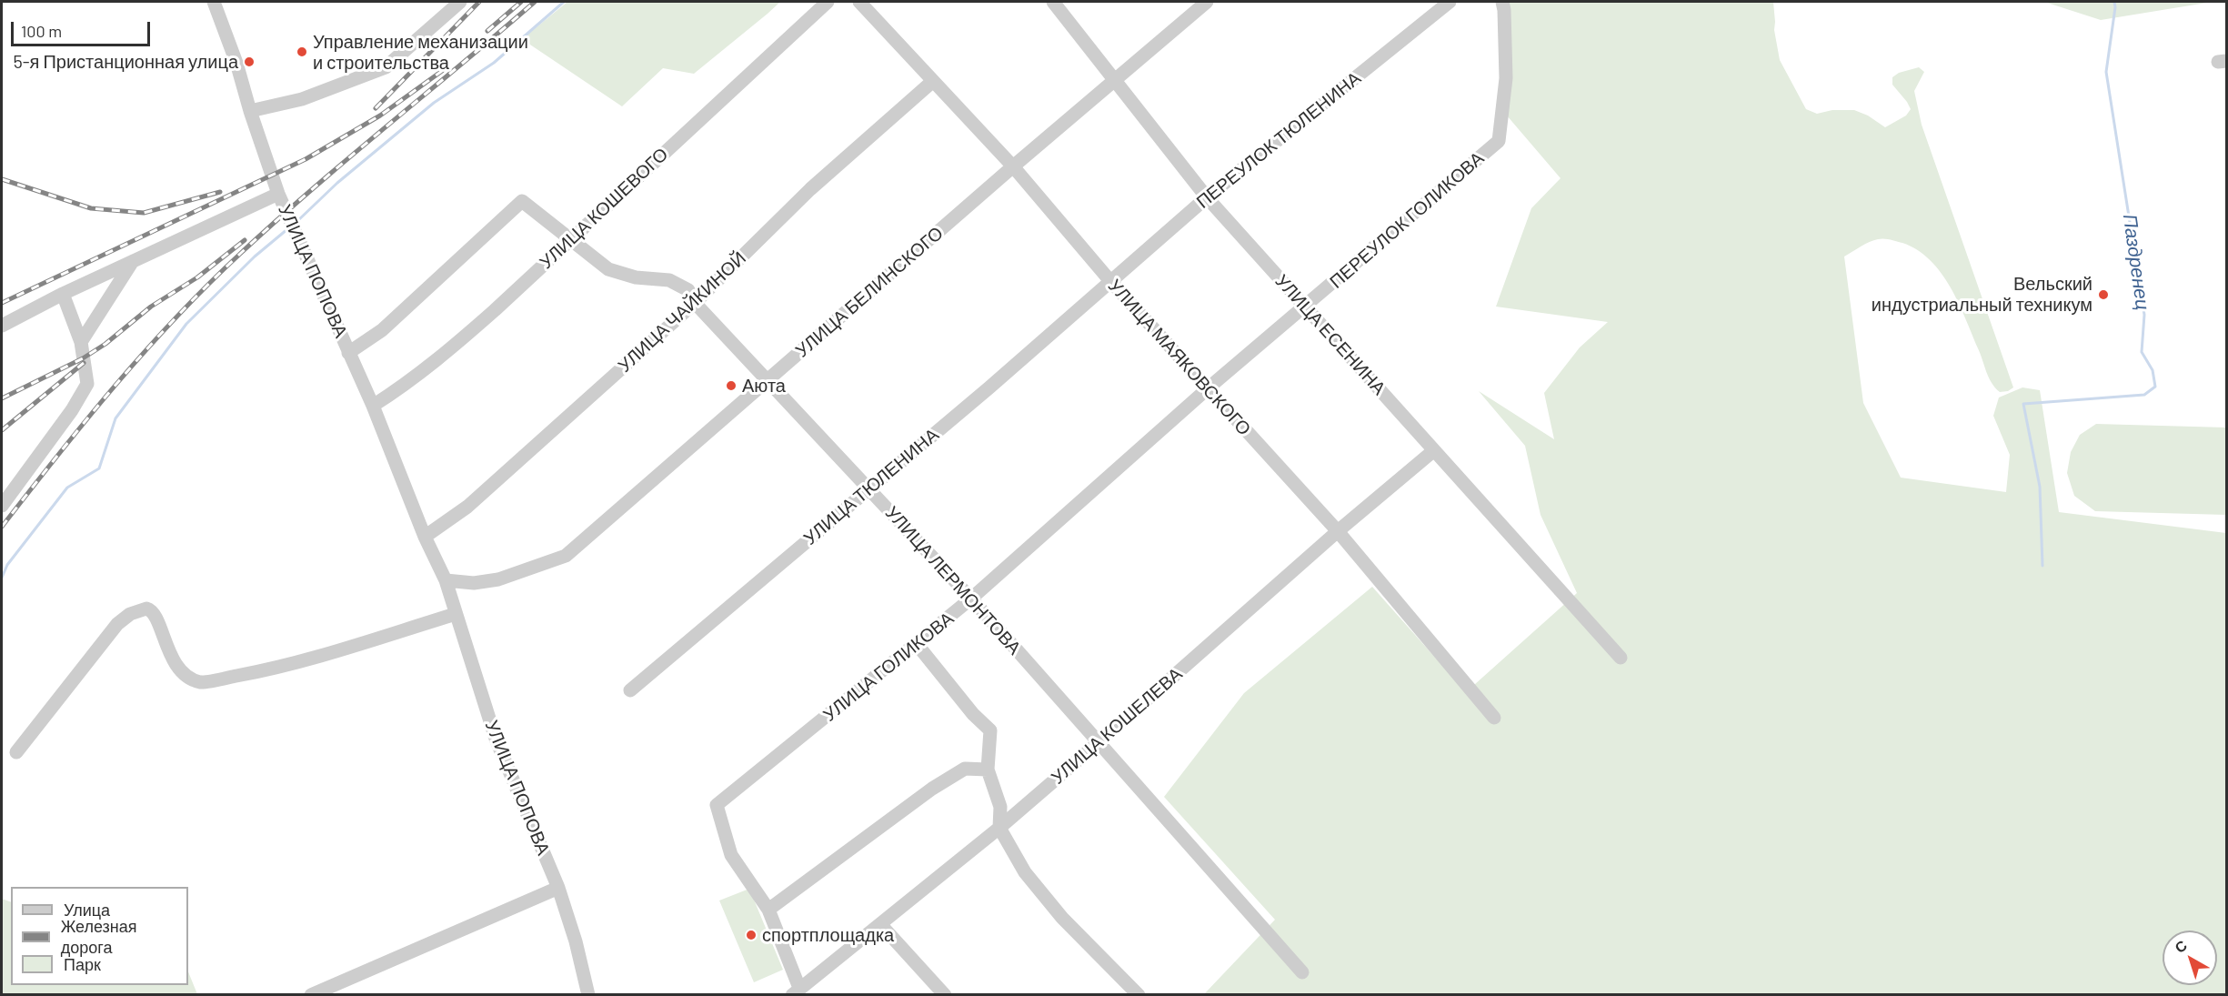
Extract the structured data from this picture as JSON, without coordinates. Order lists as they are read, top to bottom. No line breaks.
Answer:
{"streets":{"street":["ПЕРЕУЛОК ТЮЛЕНИНА","УЛИЦА КОШЕВОГО","ПЕРЕУЛОК ГОЛИКОВА","УЛИЦА ПОПОВА","УЛИЦА БЕЛИНСКОГО","УЛИЦА ЧАЙКИНОЙ","УЛИЦА ЕСЕНИНА","УЛИЦА МАЯКОВСКОГО","УЛИЦА ТЮЛЕНИНА","УЛИЦА ЛЕРМОНТОВА","УЛИЦА ГОЛИКОВА","УЛИЦА КОШЕЛЕВА"]},"crossings":[["ПЕРЕУЛОК ТЮЛЕНИНА","УЛИЦА ЕСЕНИНА"],["ПЕРЕУЛОК ТЮЛЕНИНА","УЛИЦА МАЯКОВСКОГО"],["ПЕРЕУЛОК ТЮЛЕНИНА","УЛИЦА ТЮЛЕНИНА"],["УЛИЦА КОШЕВОГО","УЛИЦА ПОПОВА"],["УЛИЦА КОШЕВОГО","УЛИЦА ЛЕРМОНТОВА"],["ПЕРЕУЛОК ГОЛИКОВА","УЛИЦА ЕСЕНИНА"],["ПЕРЕУЛОК ГОЛИКОВА","УЛИЦА МАЯКОВСКОГО"],["ПЕРЕУЛОК ГОЛИКОВА","УЛИЦА ГОЛИКОВА"],["УЛИЦА ПОПОВА","УЛИЦА БЕЛИНСКОГО"],["УЛИЦА ПОПОВА","УЛИЦА ЧАЙКИНОЙ"],["УЛИЦА ПОПОВА","УЛИЦА ЛЕРМОНТОВА"],["УЛИЦА БЕЛИНСКОГО","УЛИЦА ЕСЕНИНА"],["УЛИЦА БЕЛИНСКОГО","УЛИЦА МАЯКОВСКОГО"],["УЛИЦА БЕЛИНСКОГО","УЛИЦА ЛЕРМОНТОВА"],["УЛИЦА ЧАЙКИНОЙ","УЛИЦА МАЯКОВСКОГО"],["УЛИЦА ЧАЙКИНОЙ","УЛИЦА ЛЕРМОНТОВА"],["УЛИЦА ЕСЕНИНА","УЛИЦА КОШЕЛЕВА"],["УЛИЦА МАЯКОВСКОГО","УЛИЦА ТЮЛЕНИНА"],["УЛИЦА МАЯКОВСКОГО","УЛИЦА ГОЛИКОВА"],["УЛИЦА МАЯКОВСКОГО","УЛИЦА КОШЕЛЕВА"],["УЛИЦА ТЮЛЕНИНА","УЛИЦА ЛЕРМОНТОВА"],["УЛИЦА ЛЕРМОНТОВА","УЛИЦА ГОЛИКОВА"],["УЛИЦА ЛЕРМОНТОВА","УЛИЦА КОШЕЛЕВА"],["УЛИЦА ГОЛИКОВА","УЛИЦА КОШЕЛЕВА"]],"water":["Паздренец"],"places":["Управление механизации и строительства","5-я Пристанционная улица","Вельский индустриальный техникум","Аюта","спортплощадка"],"legend":["Улица","Железная дорога","Парк"],"scale_bar":"100 m","north":"top left"}
